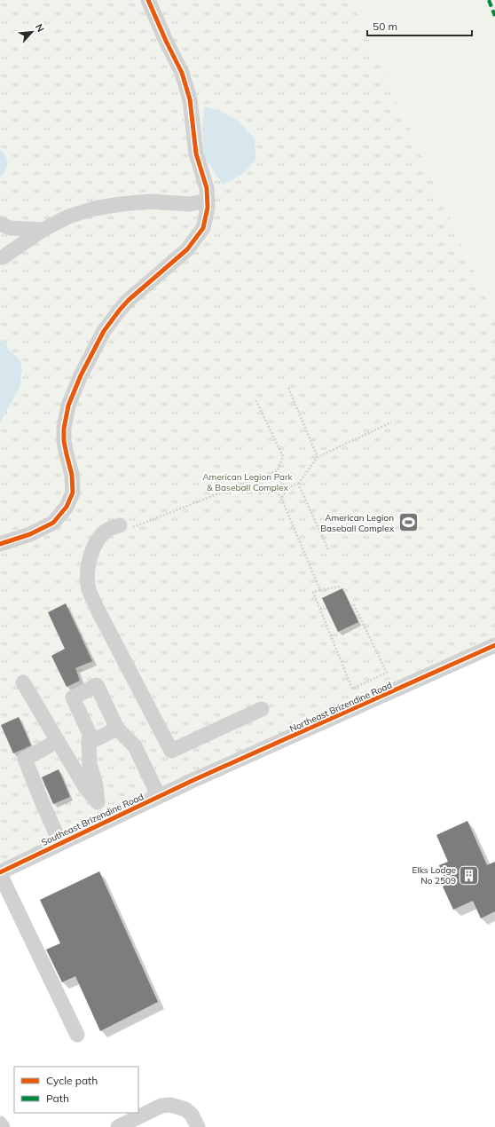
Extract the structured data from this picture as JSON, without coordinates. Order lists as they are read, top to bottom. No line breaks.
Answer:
{"streets":{"street":["Northeast Brizendine Road","Southeast Brizendine Road"]},"crossings":[["Northeast Brizendine Road","Southeast Brizendine Road"]],"parks":["American Legion Park & Baseball Complex"],"places":{"sports":["American Legion Baseball Complex"],"building":["Elks Lodge No 2509"]},"legend":["Cycle path","Path"],"scale_bar":"50 m","north":"top right"}
